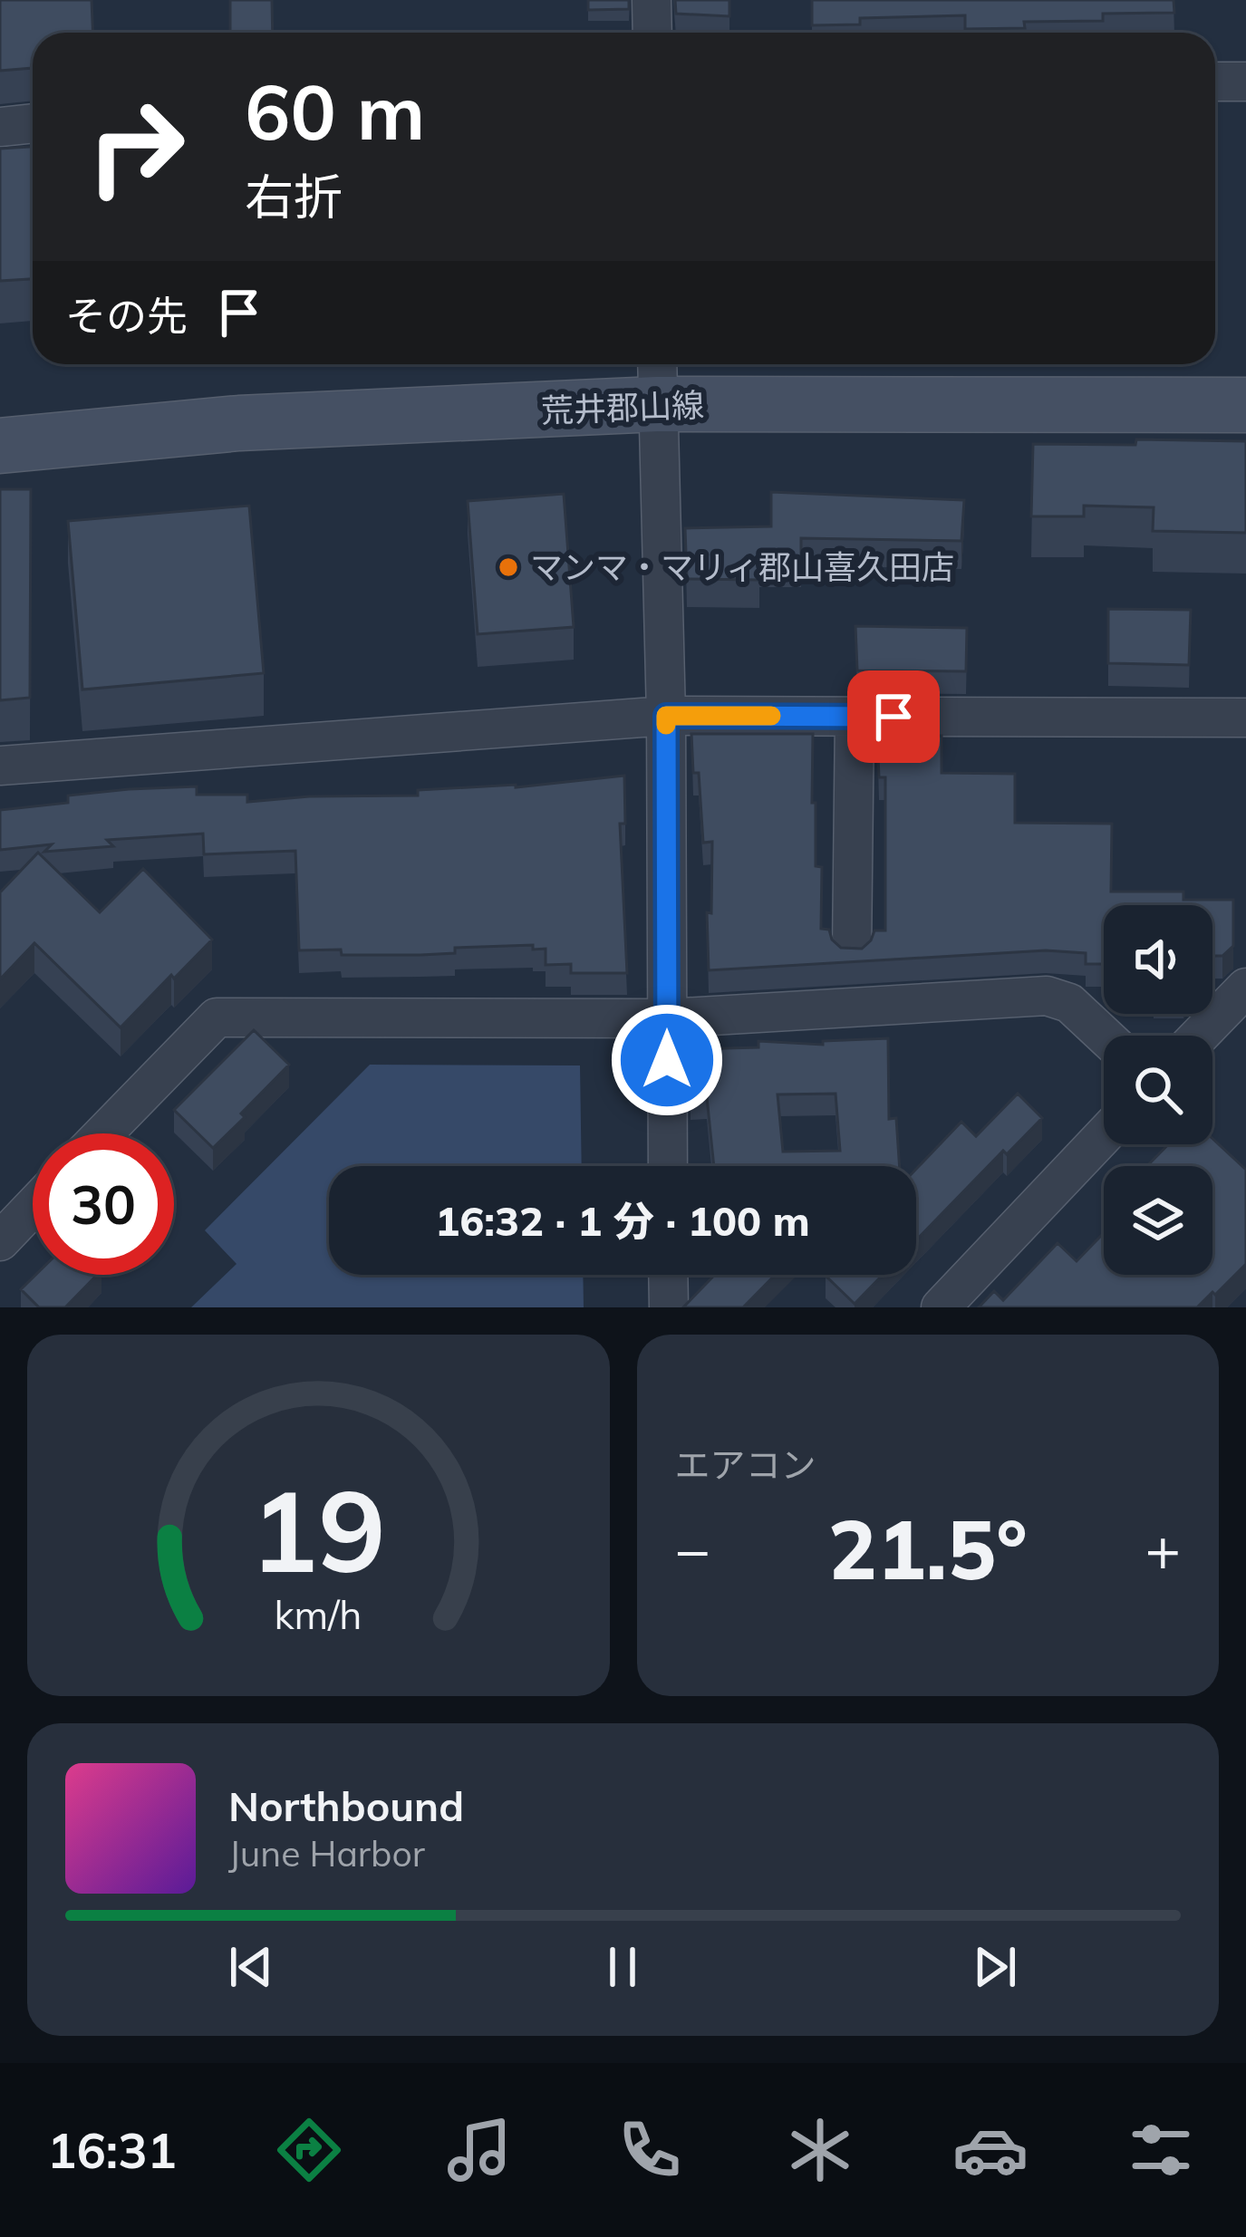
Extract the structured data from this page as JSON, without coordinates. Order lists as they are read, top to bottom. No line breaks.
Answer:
{"streets":{"main road":["荒井郡山線"]},"places":["マンマ・マリィ郡山喜久田店"],"page":{"turn":["60 m","右折"],"then":"その先","limit":"30","trip":"16:32 · 1 分 · 100 m","tile":"エアコン","heat":["−","21.5°","+"],"song":["Northbound","June Harbor"],"tabs":"16:31","gauge":["19","km/h"]}}
